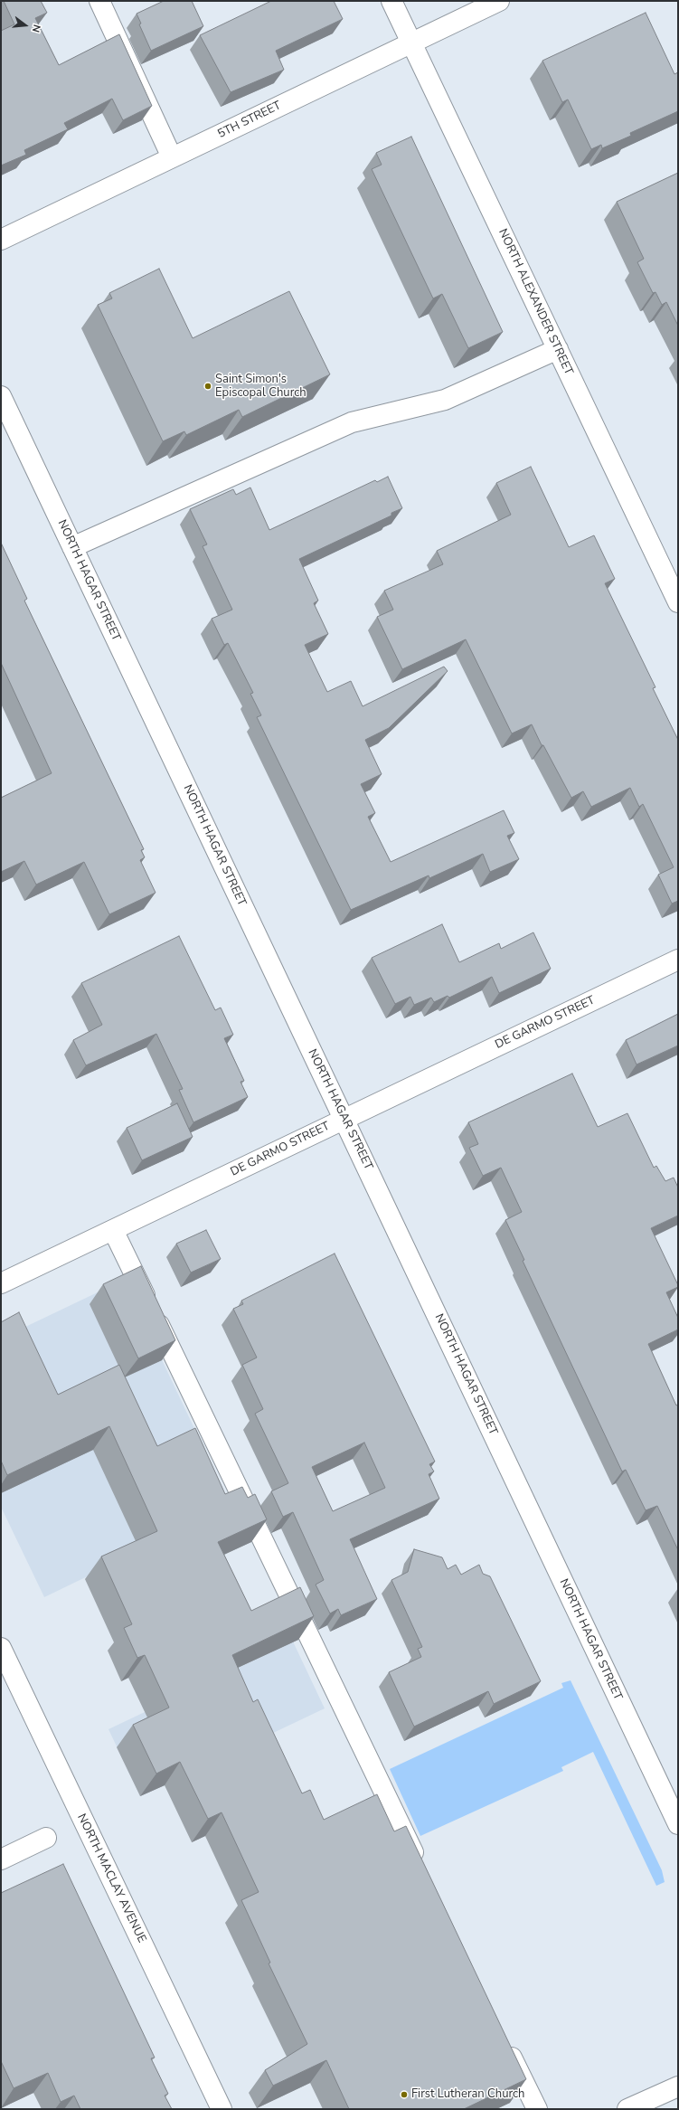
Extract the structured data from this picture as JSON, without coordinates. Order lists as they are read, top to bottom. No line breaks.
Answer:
{"streets":{"street":["5TH STREET","NORTH ALEXANDER STREET","NORTH HAGAR STREET","DE GARMO STREET","NORTH MACLAY AVENUE"]},"crossings":[["5TH STREET","NORTH ALEXANDER STREET"],["NORTH HAGAR STREET","DE GARMO STREET"]],"places":["Saint Simon's Episcopal Church","First Lutheran Church"],"north":"right"}
